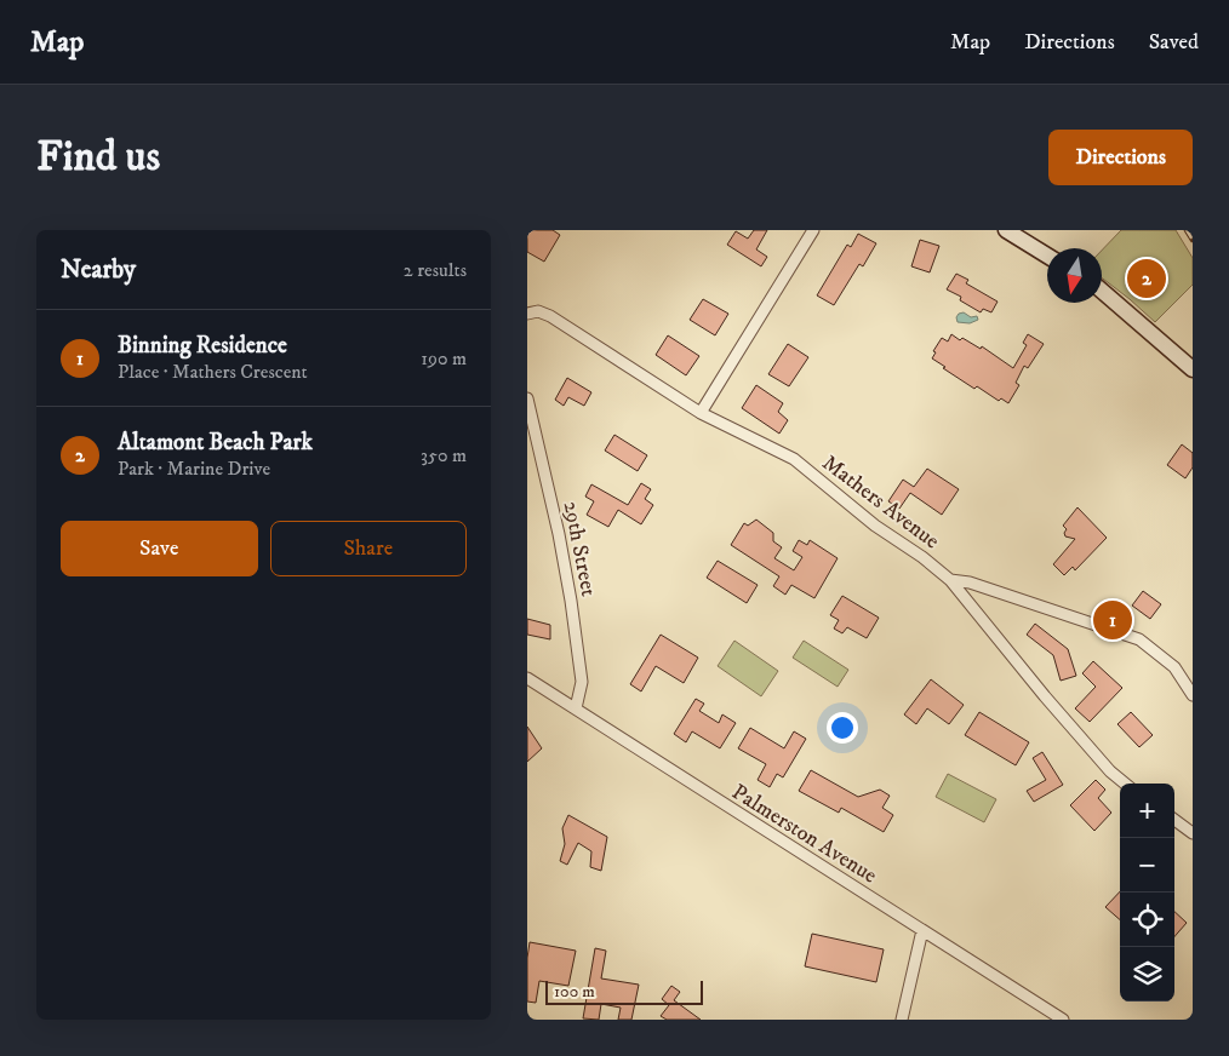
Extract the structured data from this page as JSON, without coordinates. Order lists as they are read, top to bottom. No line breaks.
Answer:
{"streets":{"street":["Mathers Avenue","29th Street","Palmerston Avenue"]},"crossings":[["29th Street","Palmerston Avenue"]],"scale_bar":"100 m","north":"bottom","page":{"header":"Map","nav":["Map","Directions","Saved"],"buttons":["Directions",["Save","Share"]],"title":"Find us","heading":["Nearby","2 results"],"pins":["2","1"],"list":[{"mark":"1","name":"Binning Residence","note":"Place · Mathers Crescent","value":"190 m"},{"mark":"2","name":"Altamont Beach Park","note":"Park · Marine Drive","value":"350 m"}],"map_buttons":["+","−"],"scale":"100 m"}}
